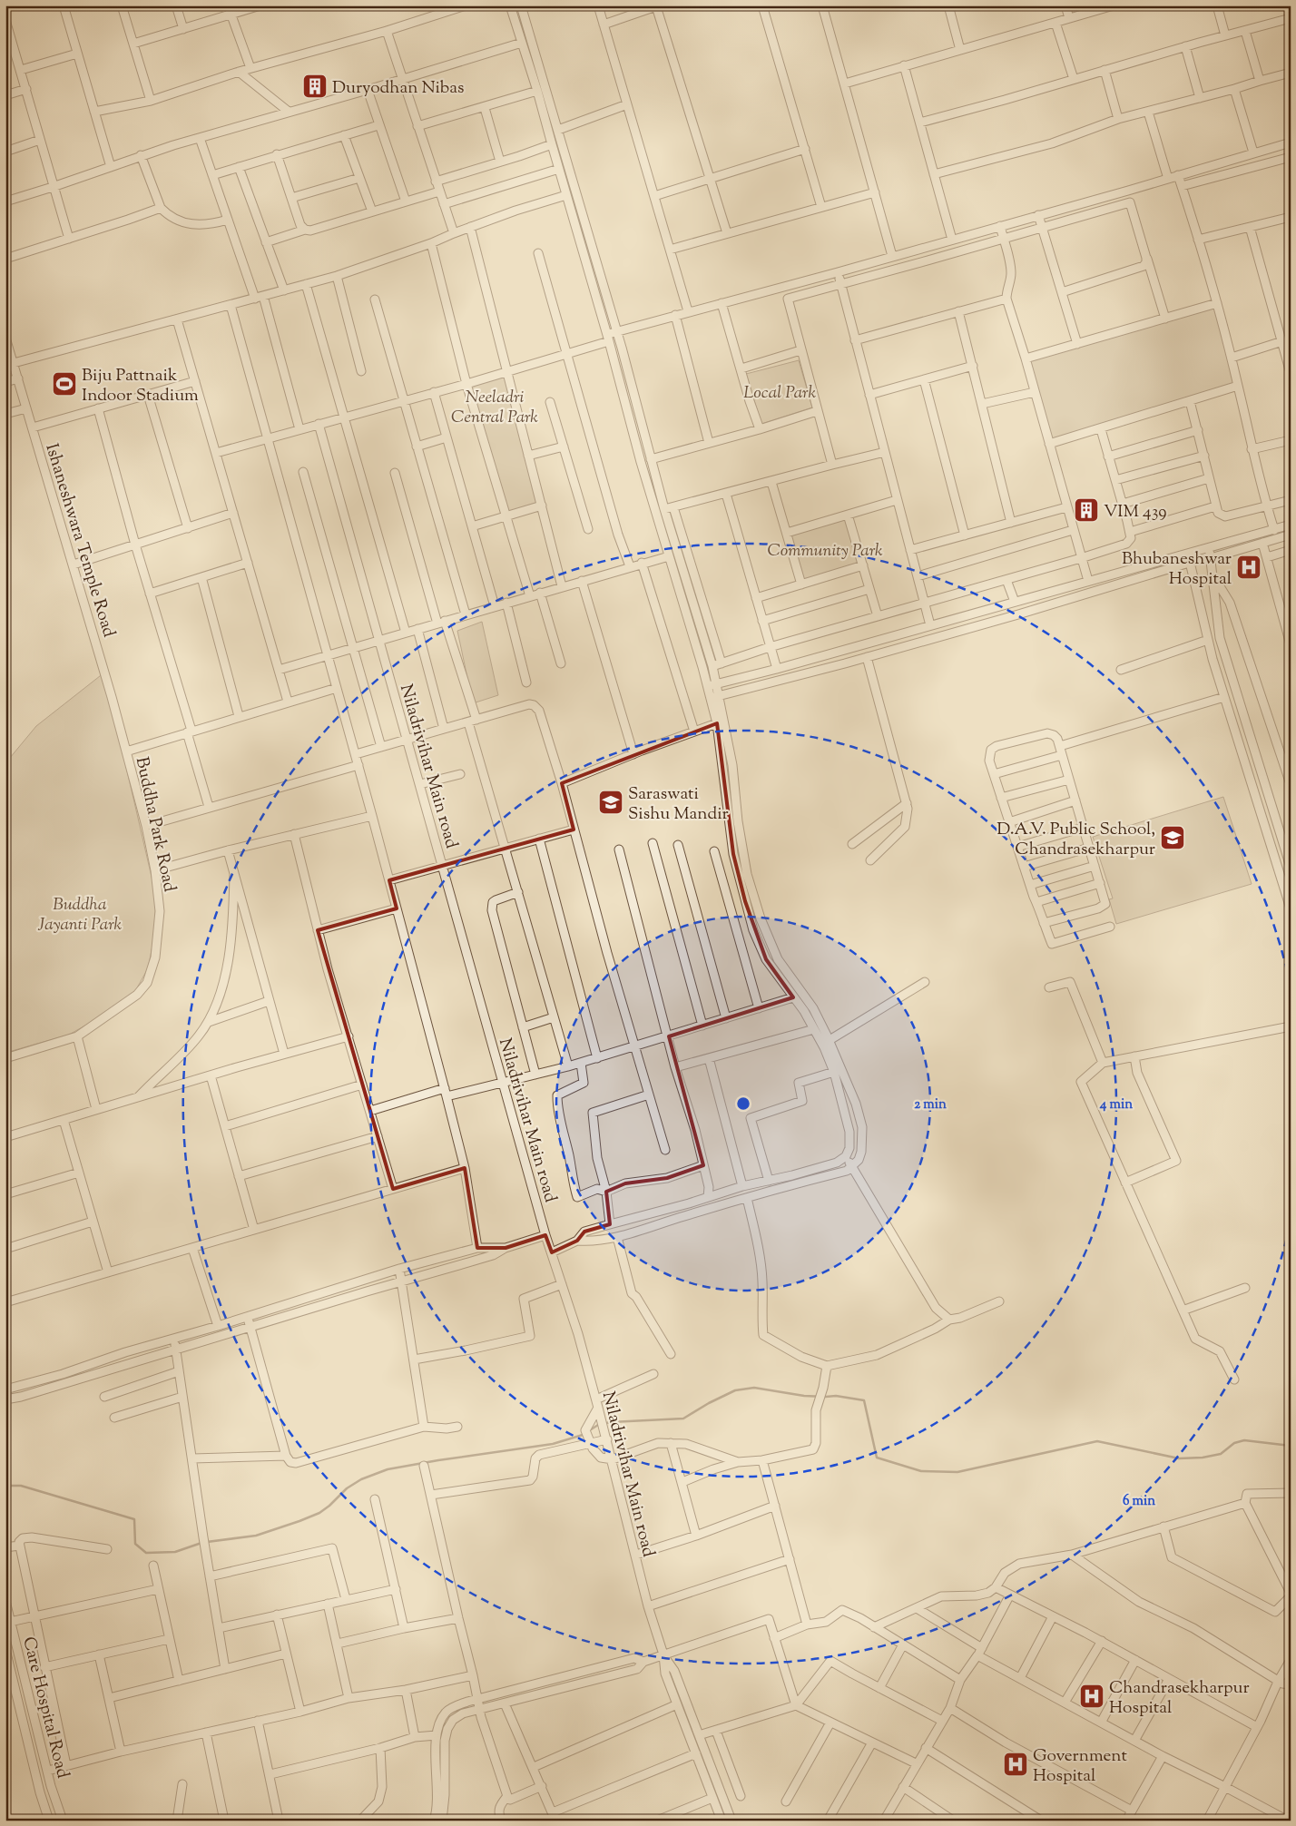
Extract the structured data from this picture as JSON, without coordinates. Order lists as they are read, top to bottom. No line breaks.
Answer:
{"streets":{"street":["Ishaneshwara Temple Road","Niladrivihar Main road","Buddha Park Road","Care Hospital Road"]},"crossings":[["Ishaneshwara Temple Road","Buddha Park Road"]],"parks":["Local Park","Neeladri Central Park","Community Park","Buddha Jayanti Park"],"places":{"building":["Duryodhan Nibas","VIM 439"],"sports":["Biju Pattnaik Indoor Stadium"],"hospital":["Bhubaneshwar Hospital","Chandrasekharpur Hospital","Government Hospital"],"school or university":["Saraswati Sishu Mandir","D.A.V. Public School, Chandrasekharpur"]},"rings":["2 min","4 min","6 min"]}
